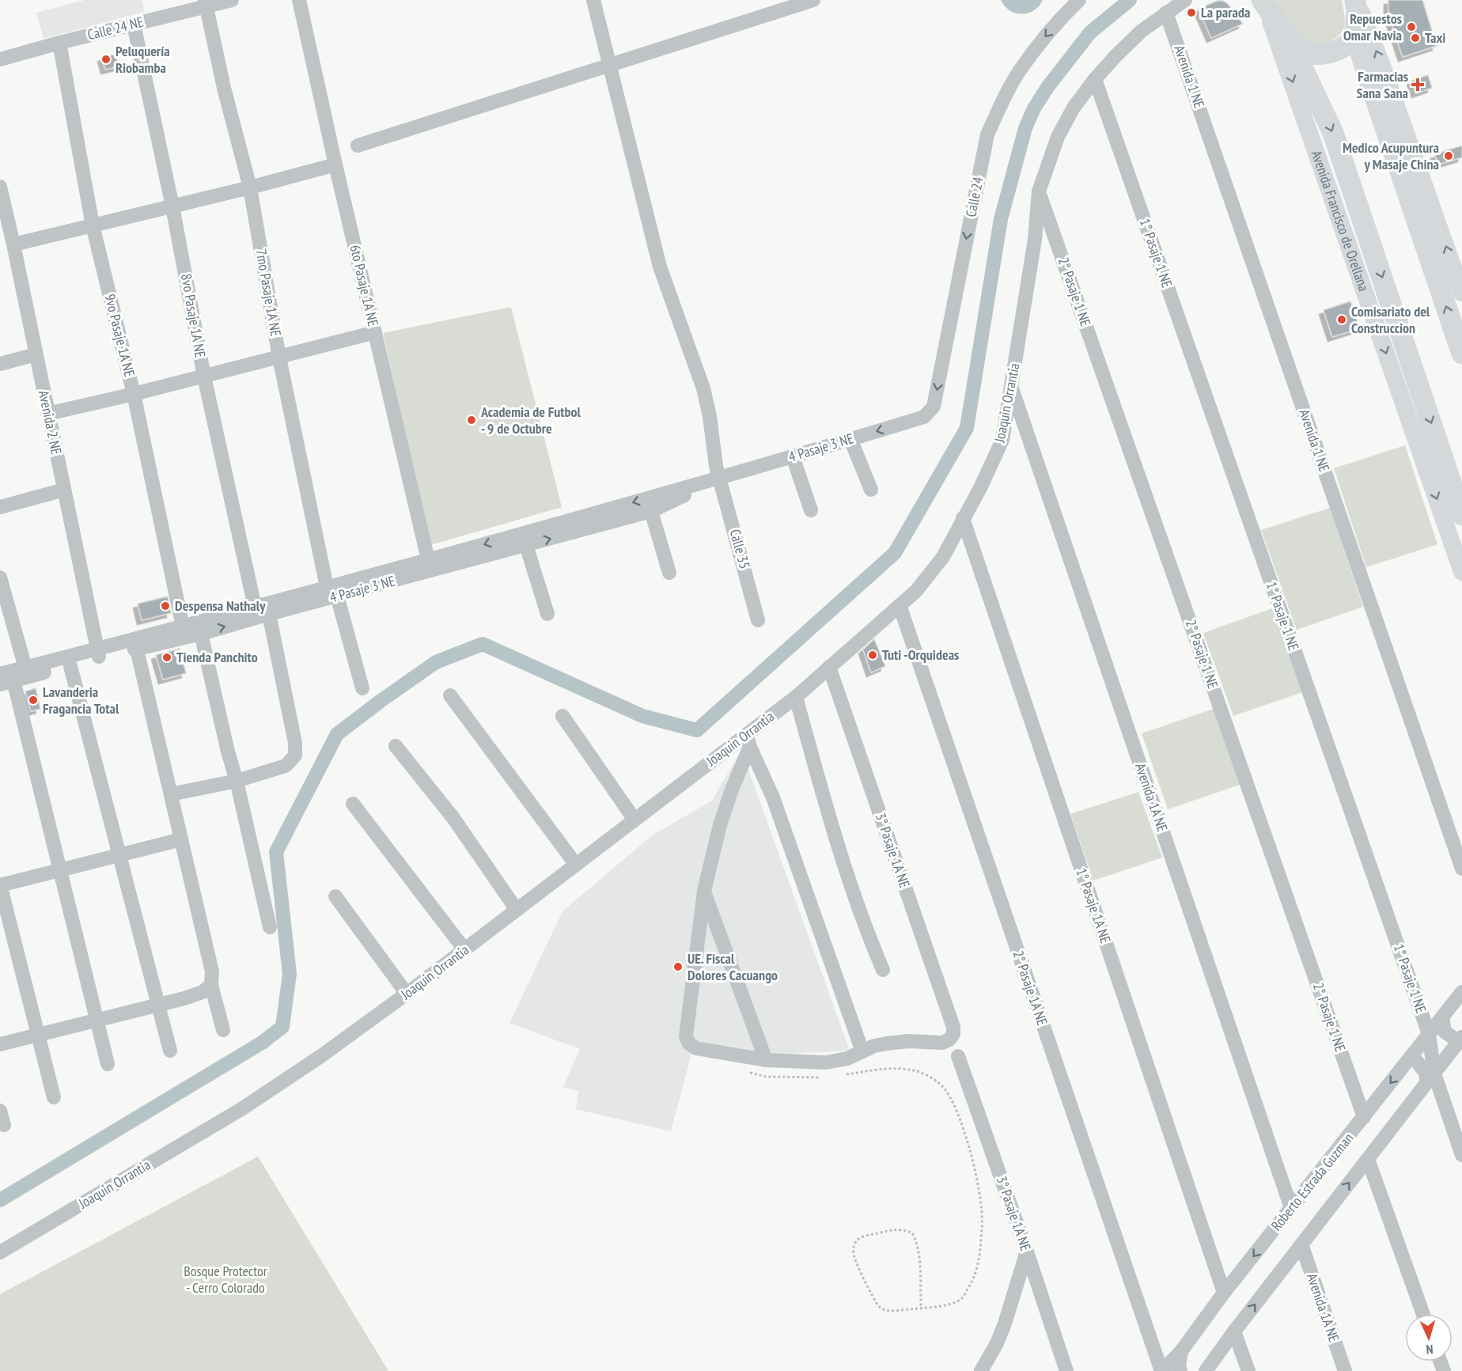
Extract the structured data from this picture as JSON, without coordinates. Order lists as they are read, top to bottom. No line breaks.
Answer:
{"streets":{"highway":["Avenida Francisco de Orellana"],"street":["Calle 24 NE","Avenida 1 NE","Calle 24","1° Pasaje 1 NE","6to Pasaje 1A NE","2° Pasaje 1 NE","7mo Pasaje 1A NE","8vo Pasaje 1A NE","9vo Pasaje 1A NE","Joaquin Orrantia","Avenida 2 NE","4 Pasaje 3 NE","Calle 35","Avenida 1A NE","3° Pasaje 1A NE","1° Pasaje 1A NE","2° Pasaje 1A NE","Roberto Estrada Guzman"]},"crossings":[["Calle 24 NE","7mo Pasaje 1A NE"],["Calle 24 NE","8vo Pasaje 1A NE"],["Calle 24 NE","9vo Pasaje 1A NE"],["Avenida 1 NE","Joaquin Orrantia"],["Calle 24","4 Pasaje 3 NE"],["1° Pasaje 1 NE","Joaquin Orrantia"],["1° Pasaje 1 NE","Roberto Estrada Guzman"],["6to Pasaje 1A NE","4 Pasaje 3 NE"],["2° Pasaje 1 NE","Joaquin Orrantia"],["2° Pasaje 1 NE","Roberto Estrada Guzman"],["7mo Pasaje 1A NE","4 Pasaje 3 NE"],["8vo Pasaje 1A NE","4 Pasaje 3 NE"],["9vo Pasaje 1A NE","4 Pasaje 3 NE"],["Joaquin Orrantia","Avenida 1A NE"],["Joaquin Orrantia","3° Pasaje 1A NE"],["Joaquin Orrantia","1° Pasaje 1A NE"],["Joaquin Orrantia","2° Pasaje 1A NE"],["Avenida 2 NE","4 Pasaje 3 NE"],["4 Pasaje 3 NE","Calle 35"],["Avenida 1A NE","Roberto Estrada Guzman"],["1° Pasaje 1A NE","Roberto Estrada Guzman"],["2° Pasaje 1A NE","Roberto Estrada Guzman"]],"one_way":["Calle 24"],"parks":["Bosque Protector - Cerro Colorado"],"places":{"other":["La parada","Repuestos Omar Navia","Taxi","Peluquería Riobamba","Medico Acupuntura y Masaje China","Comisariato del Construccion","Academia de Futbol - 9 de Octubre","Despensa Nathaly","Tuti -Orquideas","Tienda Panchito","Lavanderia Fragancia Total","UE. Fiscal Dolores Cacuango"],"health":["Farmacias Sana Sana"]},"north":"bottom"}
